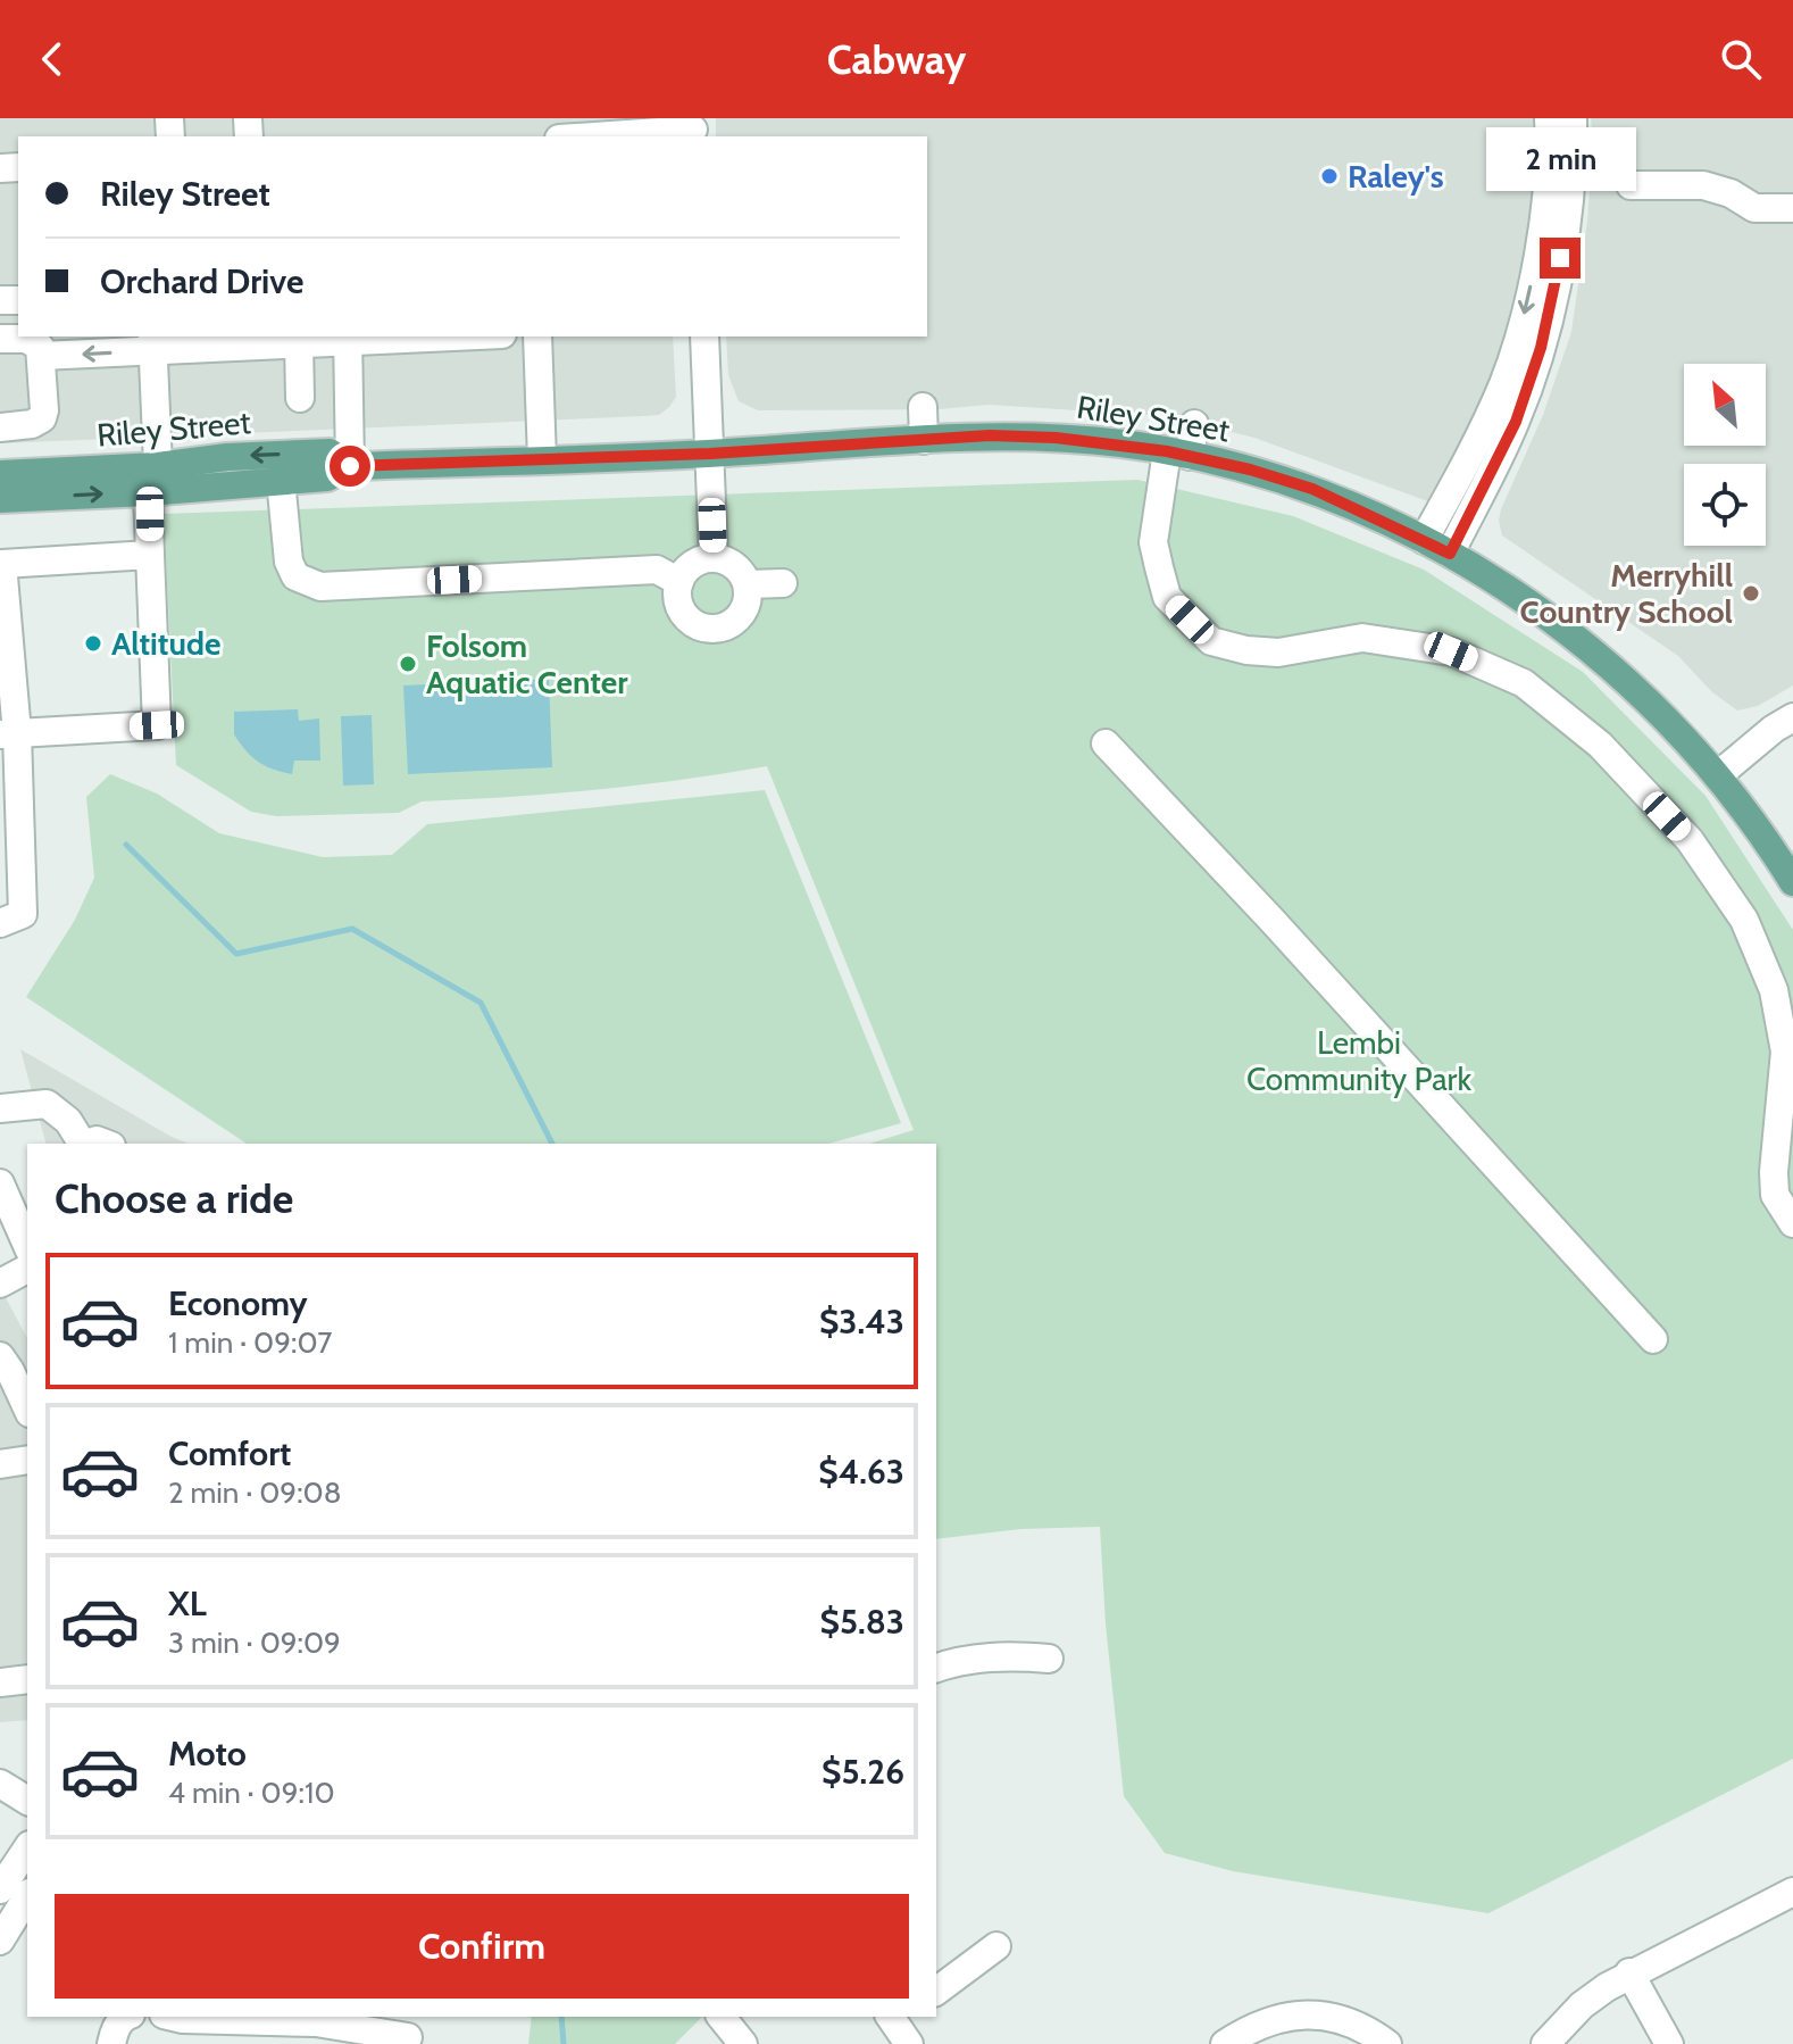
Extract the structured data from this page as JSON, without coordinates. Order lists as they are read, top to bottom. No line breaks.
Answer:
{"streets":{"main road":["Riley Street"]},"parks":["Lembi Community Park"],"places":["Raley's","Merryhill Country School","Altitude","Folsom Aquatic Center"],"north":"top left","page":{"header":"Cabway","bubble":"2 min","banner":["Riley Street","Orchard Drive"],"heading":"Choose a ride","list":[{"name":"Economy","note":"1 min · 09:07","value":"$3.43"},{"name":"Comfort","note":"2 min · 09:08","value":"$4.63"},{"name":"XL","note":"3 min · 09:09","value":"$5.83"},{"name":"Moto","note":"4 min · 09:10","value":"$5.26"}],"buttons":"Confirm"}}
